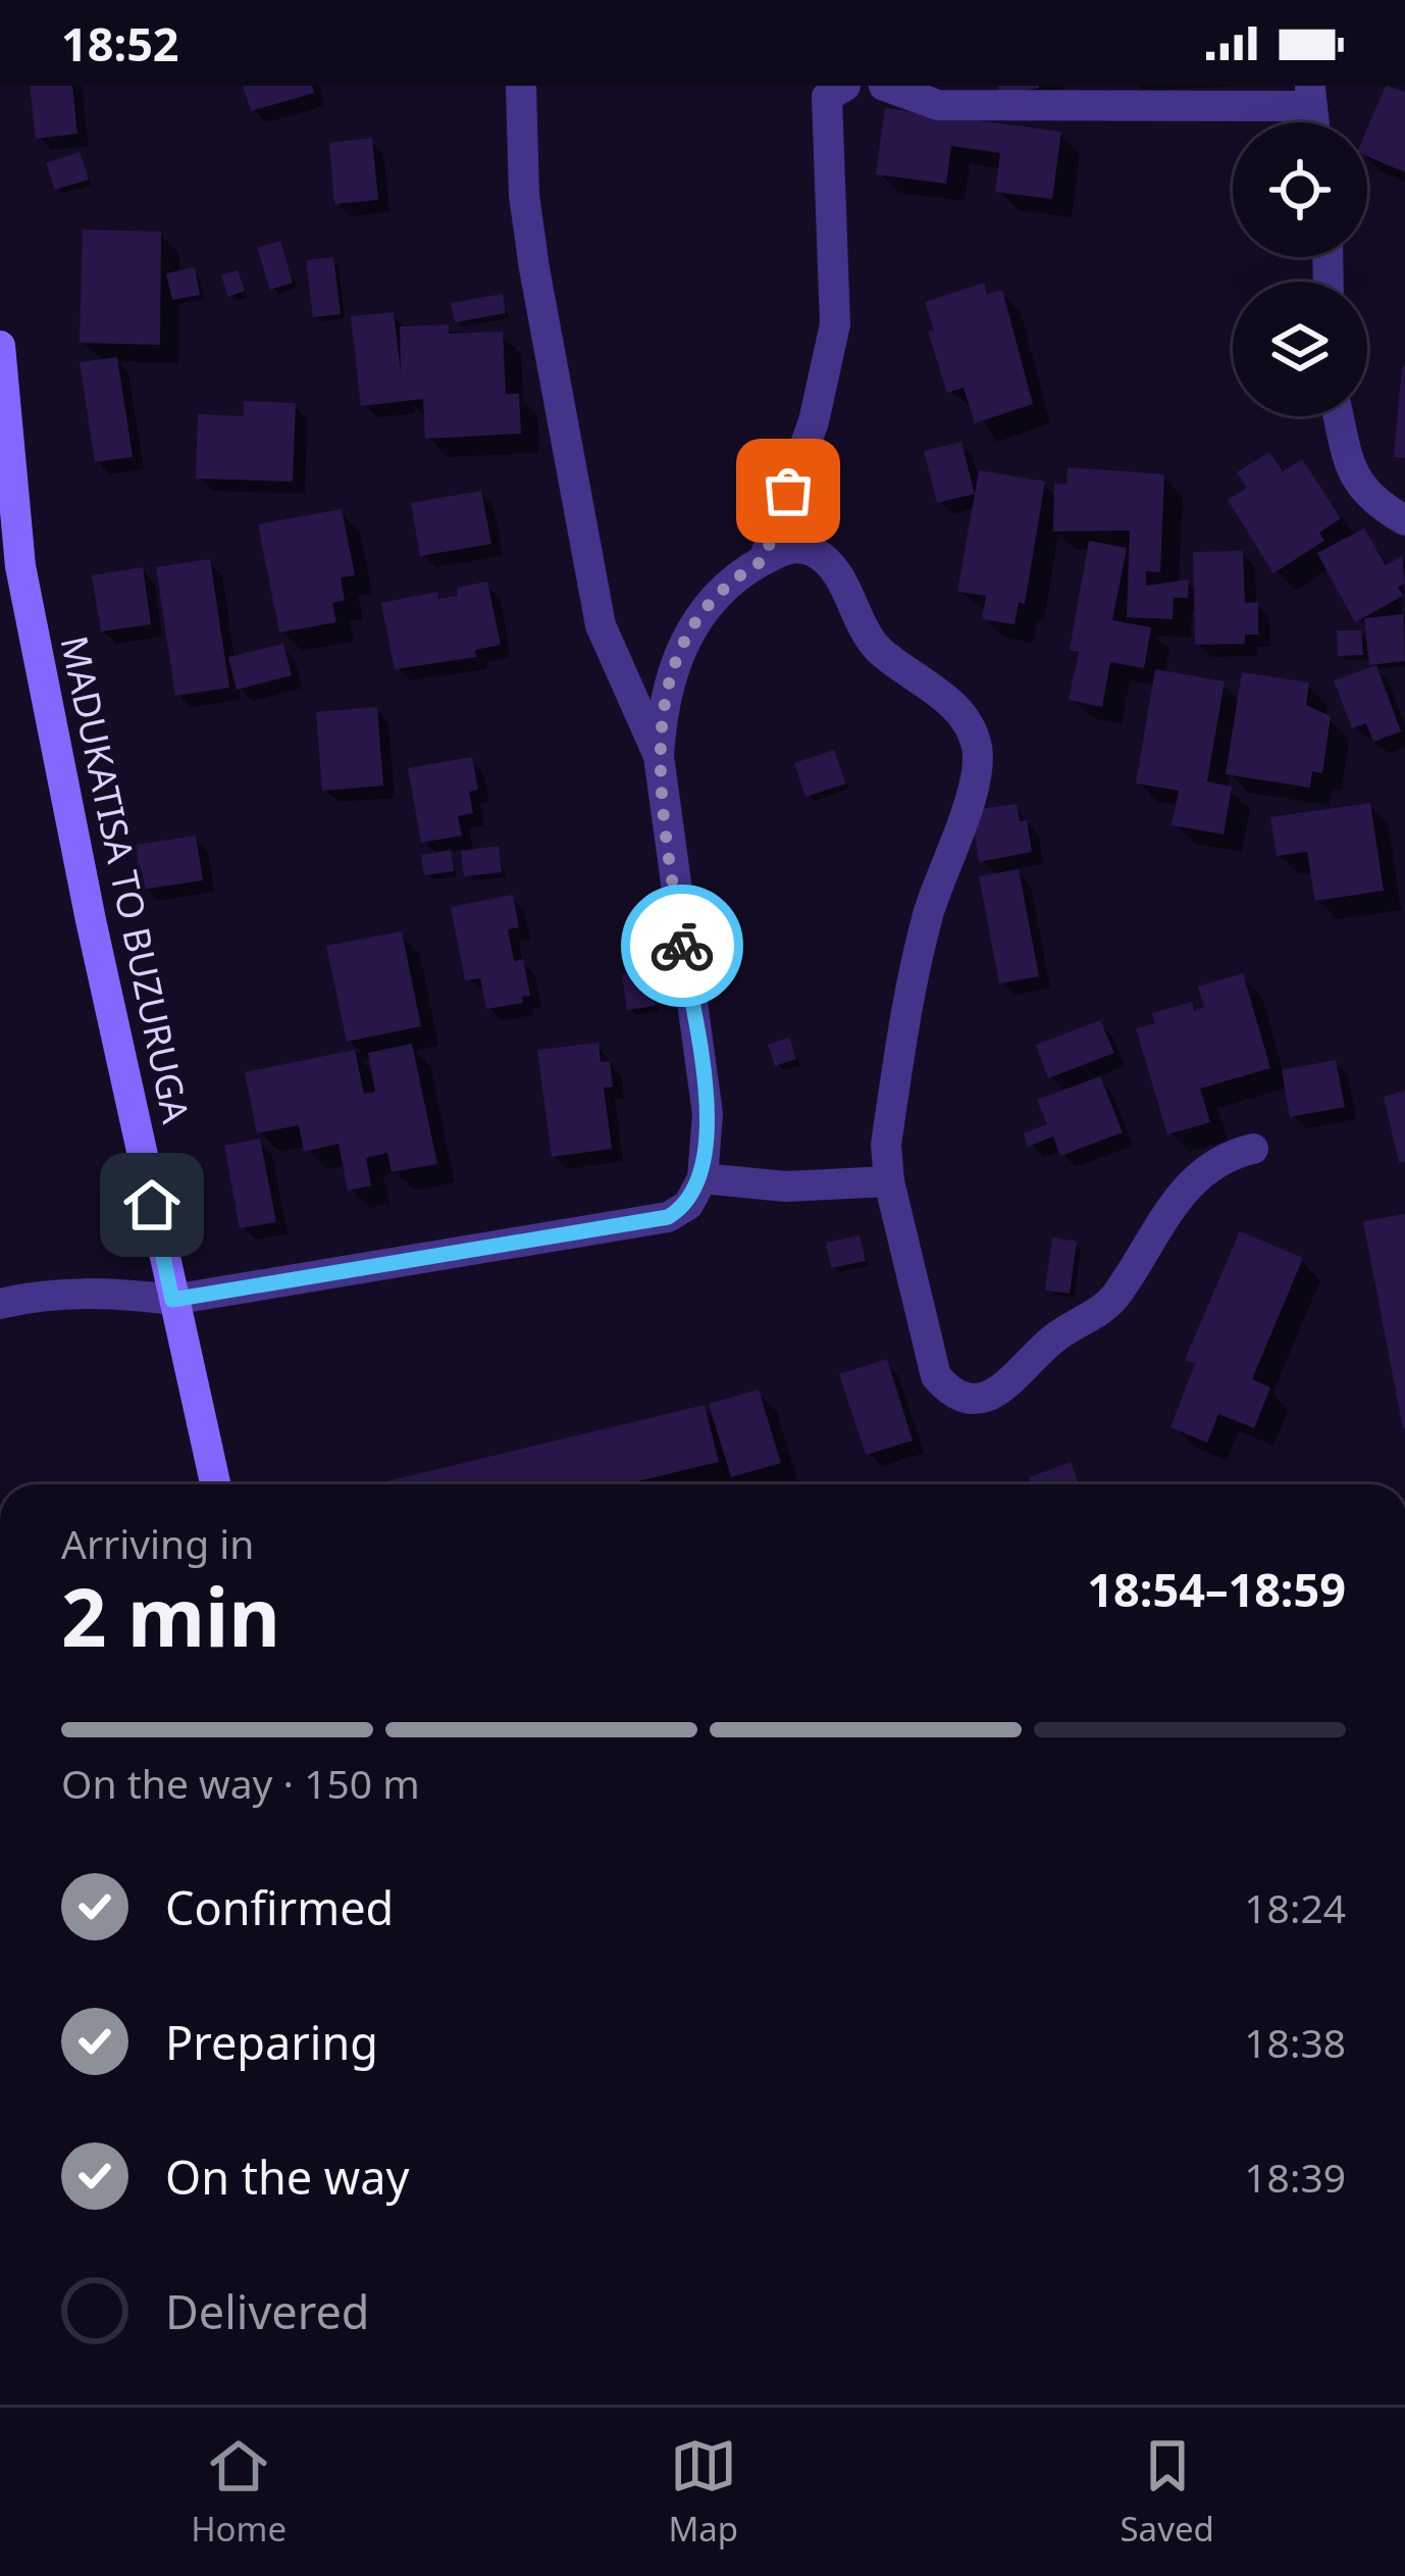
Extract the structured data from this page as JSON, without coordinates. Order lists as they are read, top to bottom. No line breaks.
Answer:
{"streets":{"main road":["MADUKATISA TO BUZURUGA"]},"page":{"status":"18:52","heading":["2 min","Arriving in","18:54–18:59"],"bar":"On the way · 150 m","list":[["Confirmed","18:24"],["Preparing","18:38"],["On the way","18:39"],"Delivered"],"tabs":["Home","Map","Saved"]}}
